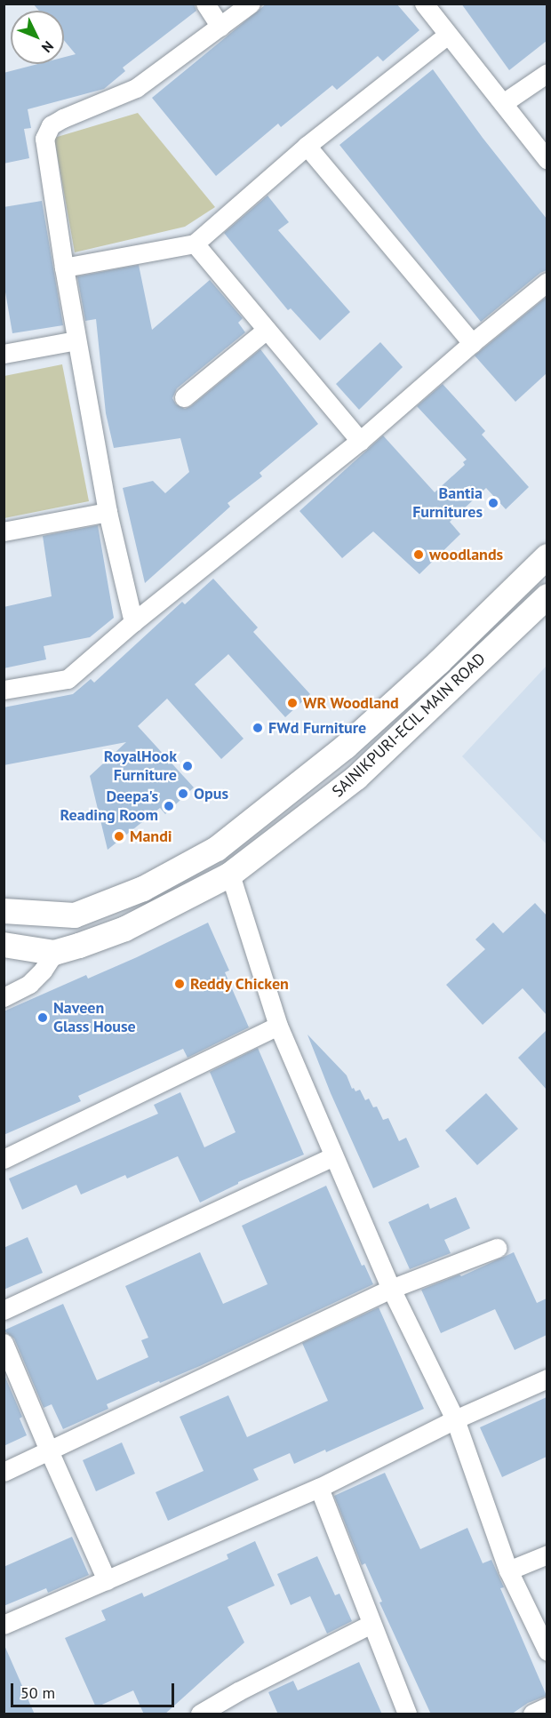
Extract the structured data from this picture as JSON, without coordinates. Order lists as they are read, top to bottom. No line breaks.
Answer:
{"streets":{"main road":["SAINIKPURI-ECIL MAIN ROAD"]},"places":["Bantia Furnitures","woodlands","WR Woodland","FWd Furniture","RoyalHook Furniture","Opus","Deepa's Reading Room","Mandi","Reddy Chicken","Naveen Glass House"],"scale_bar":"50 m","north":"bottom right"}
